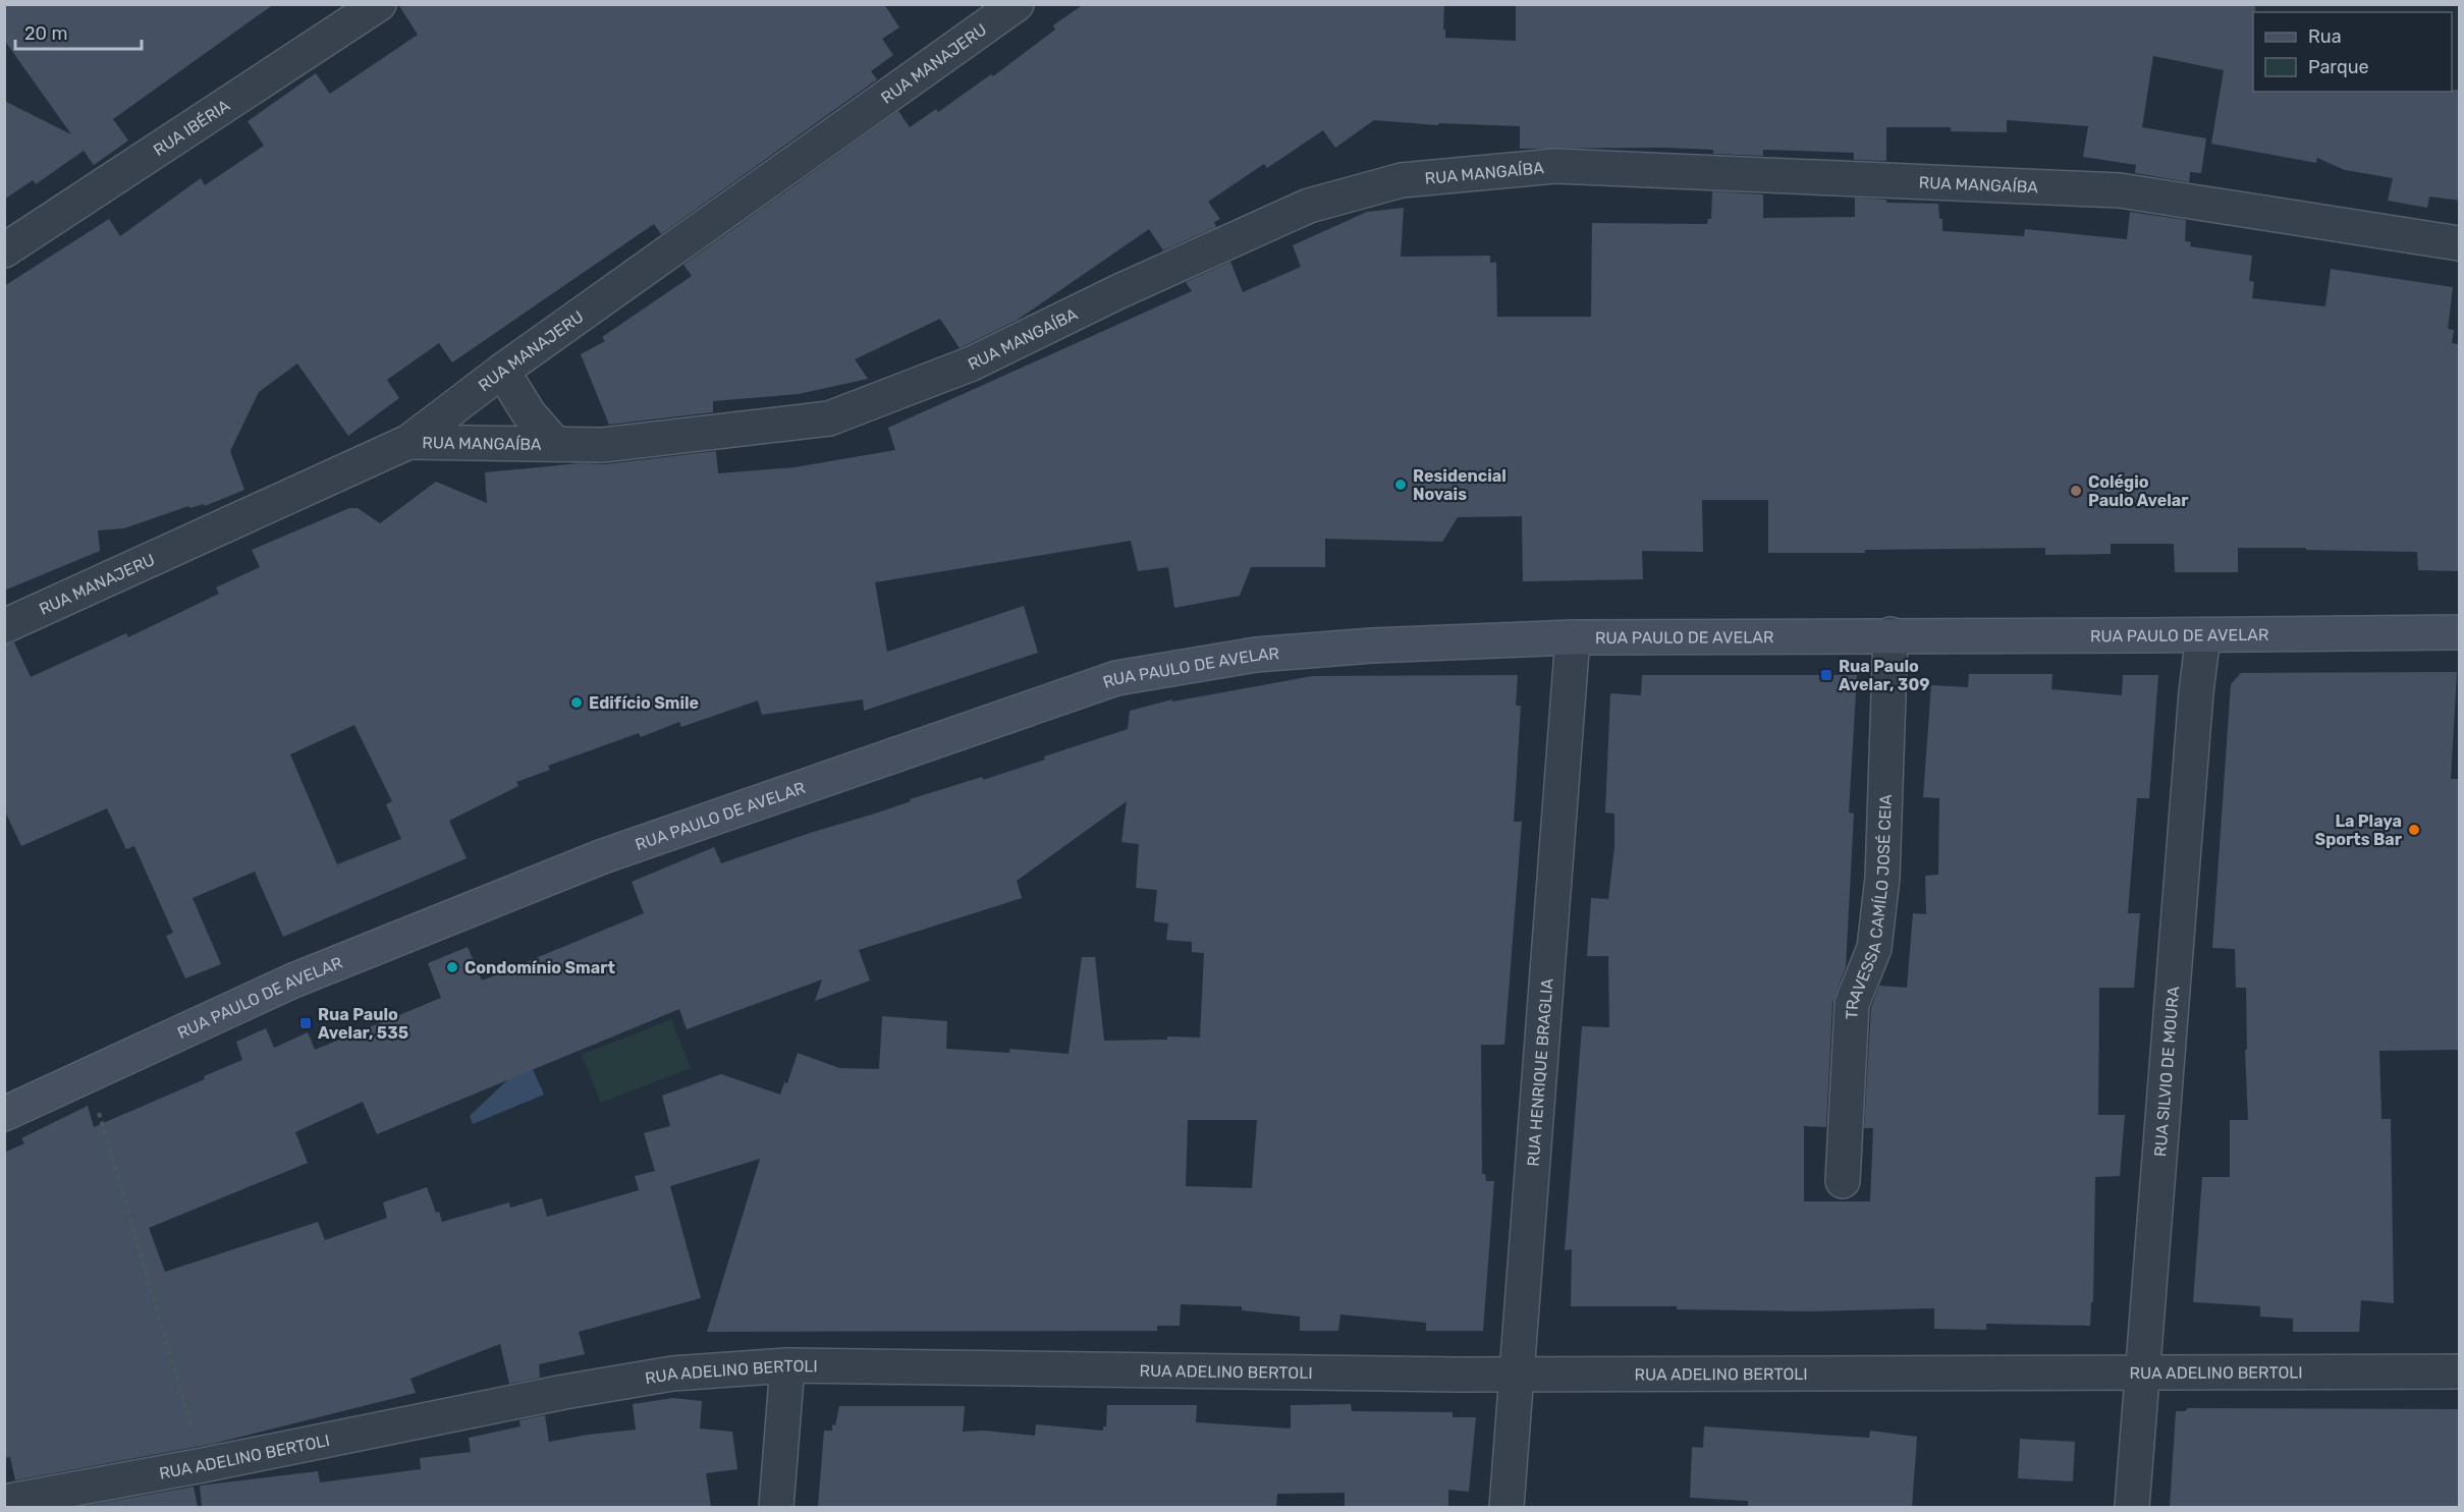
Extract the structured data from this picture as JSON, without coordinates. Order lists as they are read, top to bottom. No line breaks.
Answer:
{"streets":{"street":["RUA MANAJERU","RUA IBÉRIA","RUA MANGAÍBA","RUA PAULO DE AVELAR","TRAVESSA CAMÍLO JOSÉ CEIA","RUA SILVIO DE MOURA","RUA HENRIQUE BRAGLIA","RUA ADELINO BERTOLI"]},"crossings":[["RUA MANAJERU","RUA MANGAÍBA"],["RUA PAULO DE AVELAR","TRAVESSA CAMÍLO JOSÉ CEIA"],["RUA PAULO DE AVELAR","RUA SILVIO DE MOURA"],["RUA PAULO DE AVELAR","RUA HENRIQUE BRAGLIA"],["RUA SILVIO DE MOURA","RUA ADELINO BERTOLI"],["RUA HENRIQUE BRAGLIA","RUA ADELINO BERTOLI"]],"places":{"other":["Residencial Novais","Colégio Paulo Avelar","Edifício Smile","La Playa Sports Bar","Condomínio Smart"],"transit":["Rua Paulo Avelar, 309","Rua Paulo Avelar, 535"]},"legend":["Rua","Parque"],"scale_bar":"20 m"}
